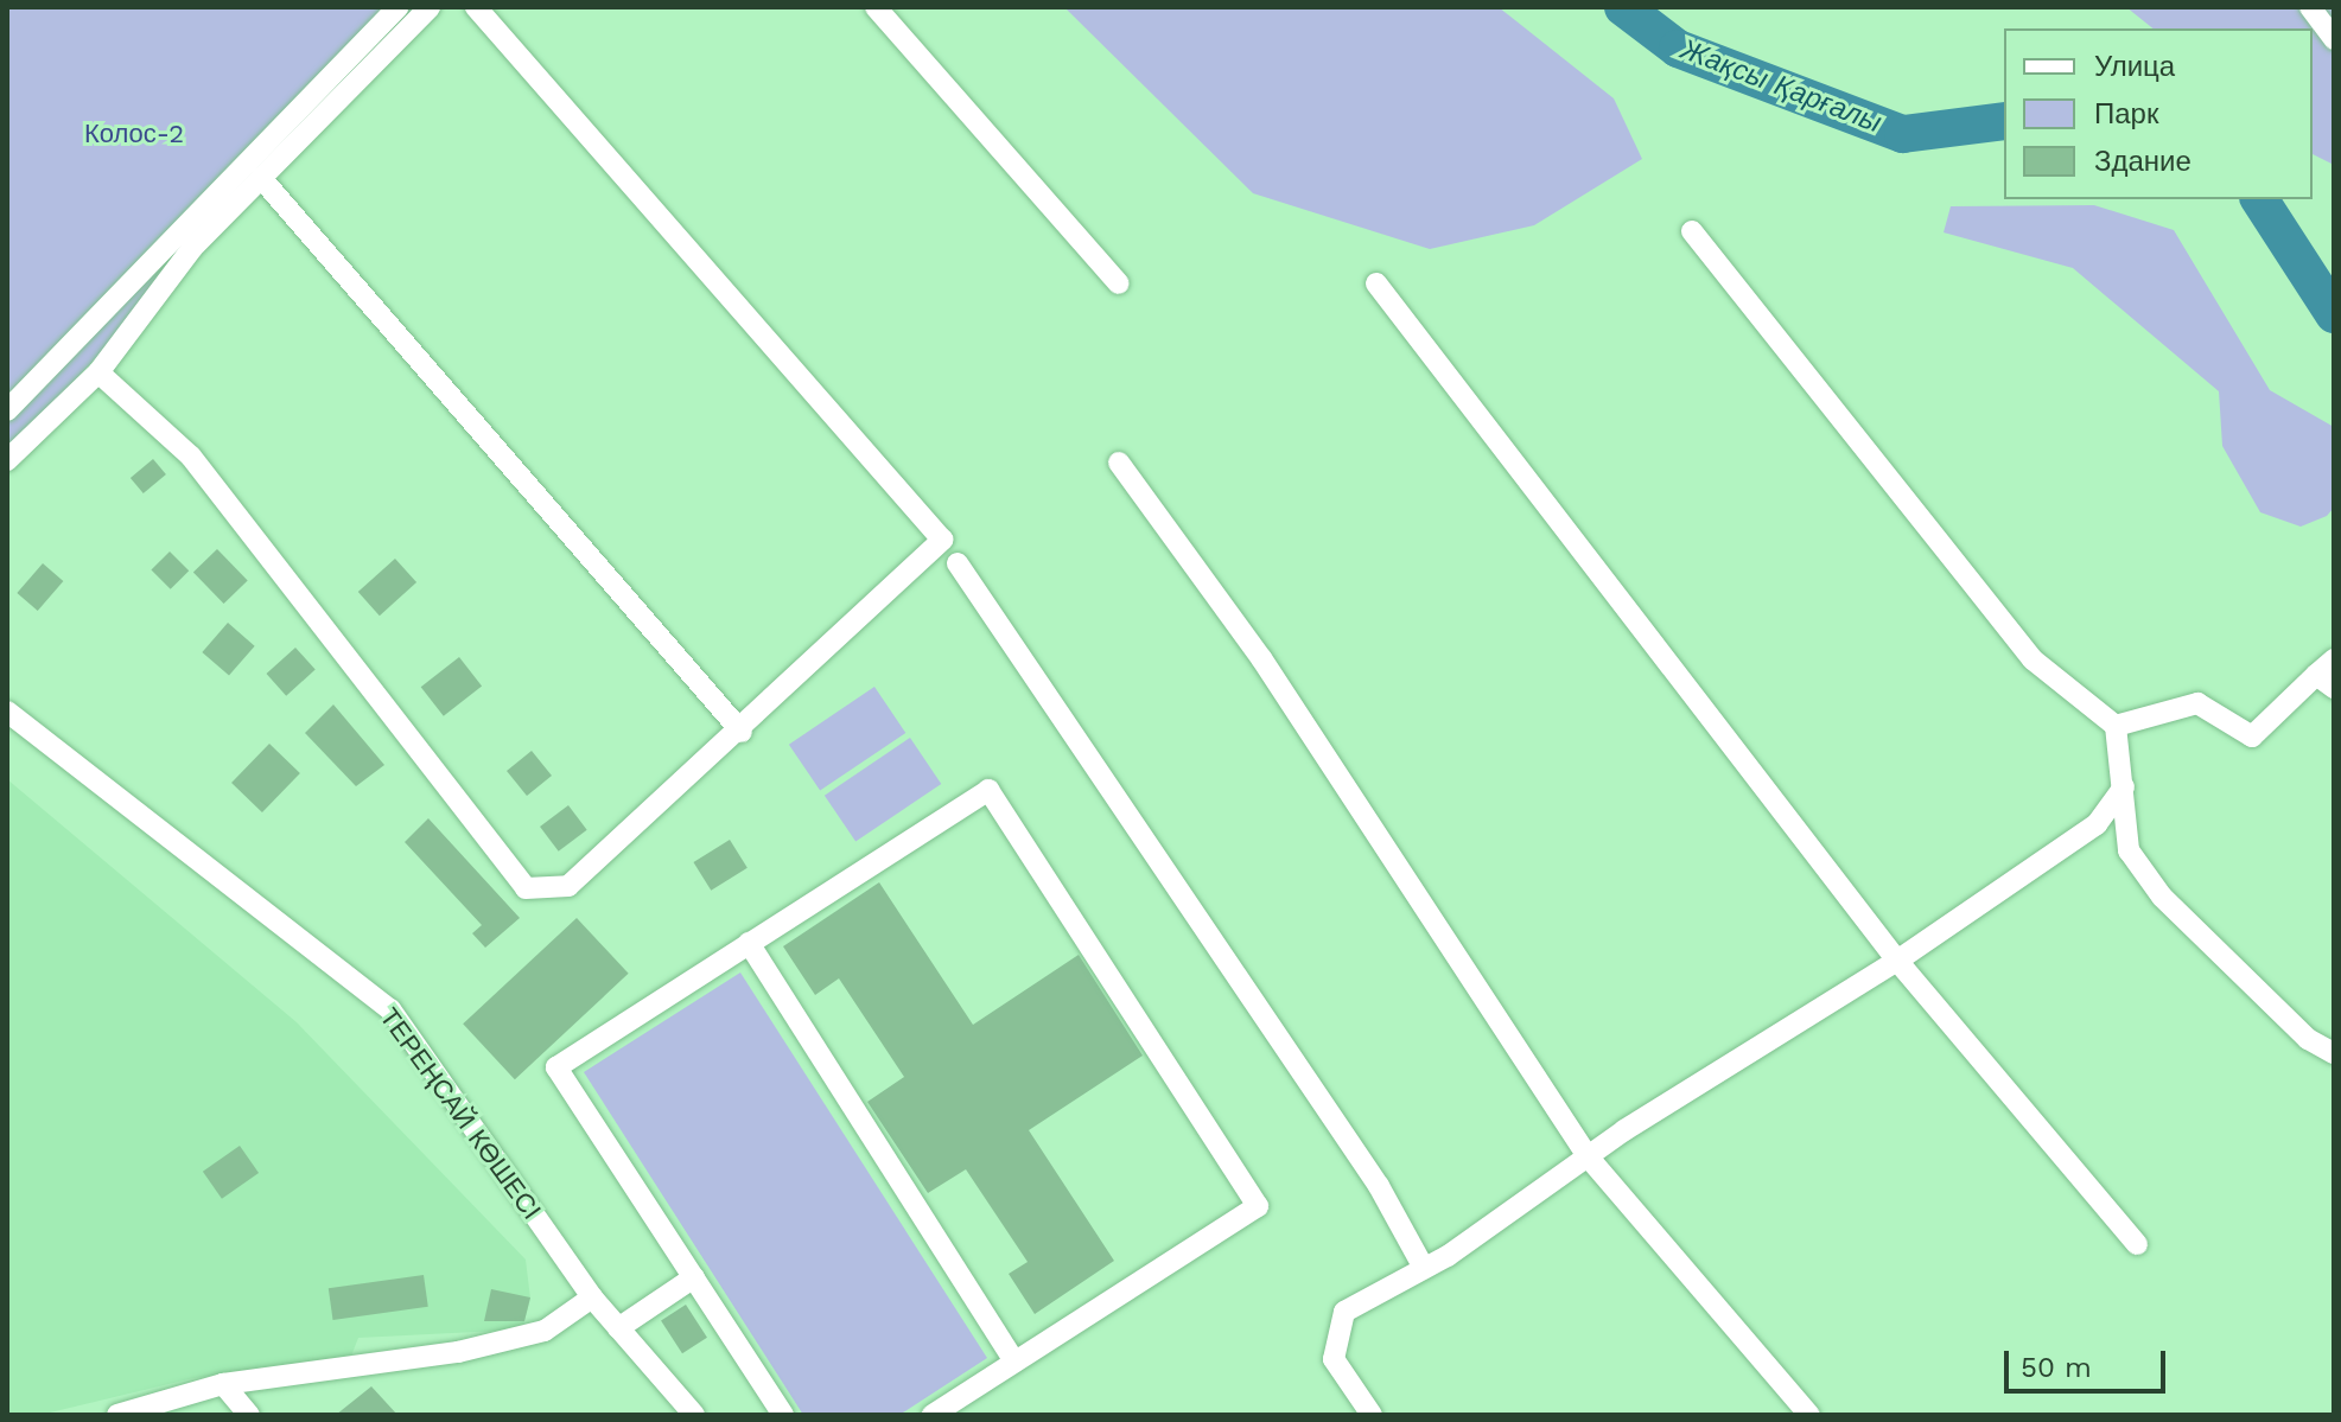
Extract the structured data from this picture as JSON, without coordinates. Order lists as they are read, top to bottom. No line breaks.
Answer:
{"streets":{"street":["ТЕРЕҢСАЙ КӨШЕСІ"]},"water":["Жақсы Қарғалы"],"parks":["Колос-2"],"legend":["Улица","Парк","Здание"],"scale_bar":"50 m"}
